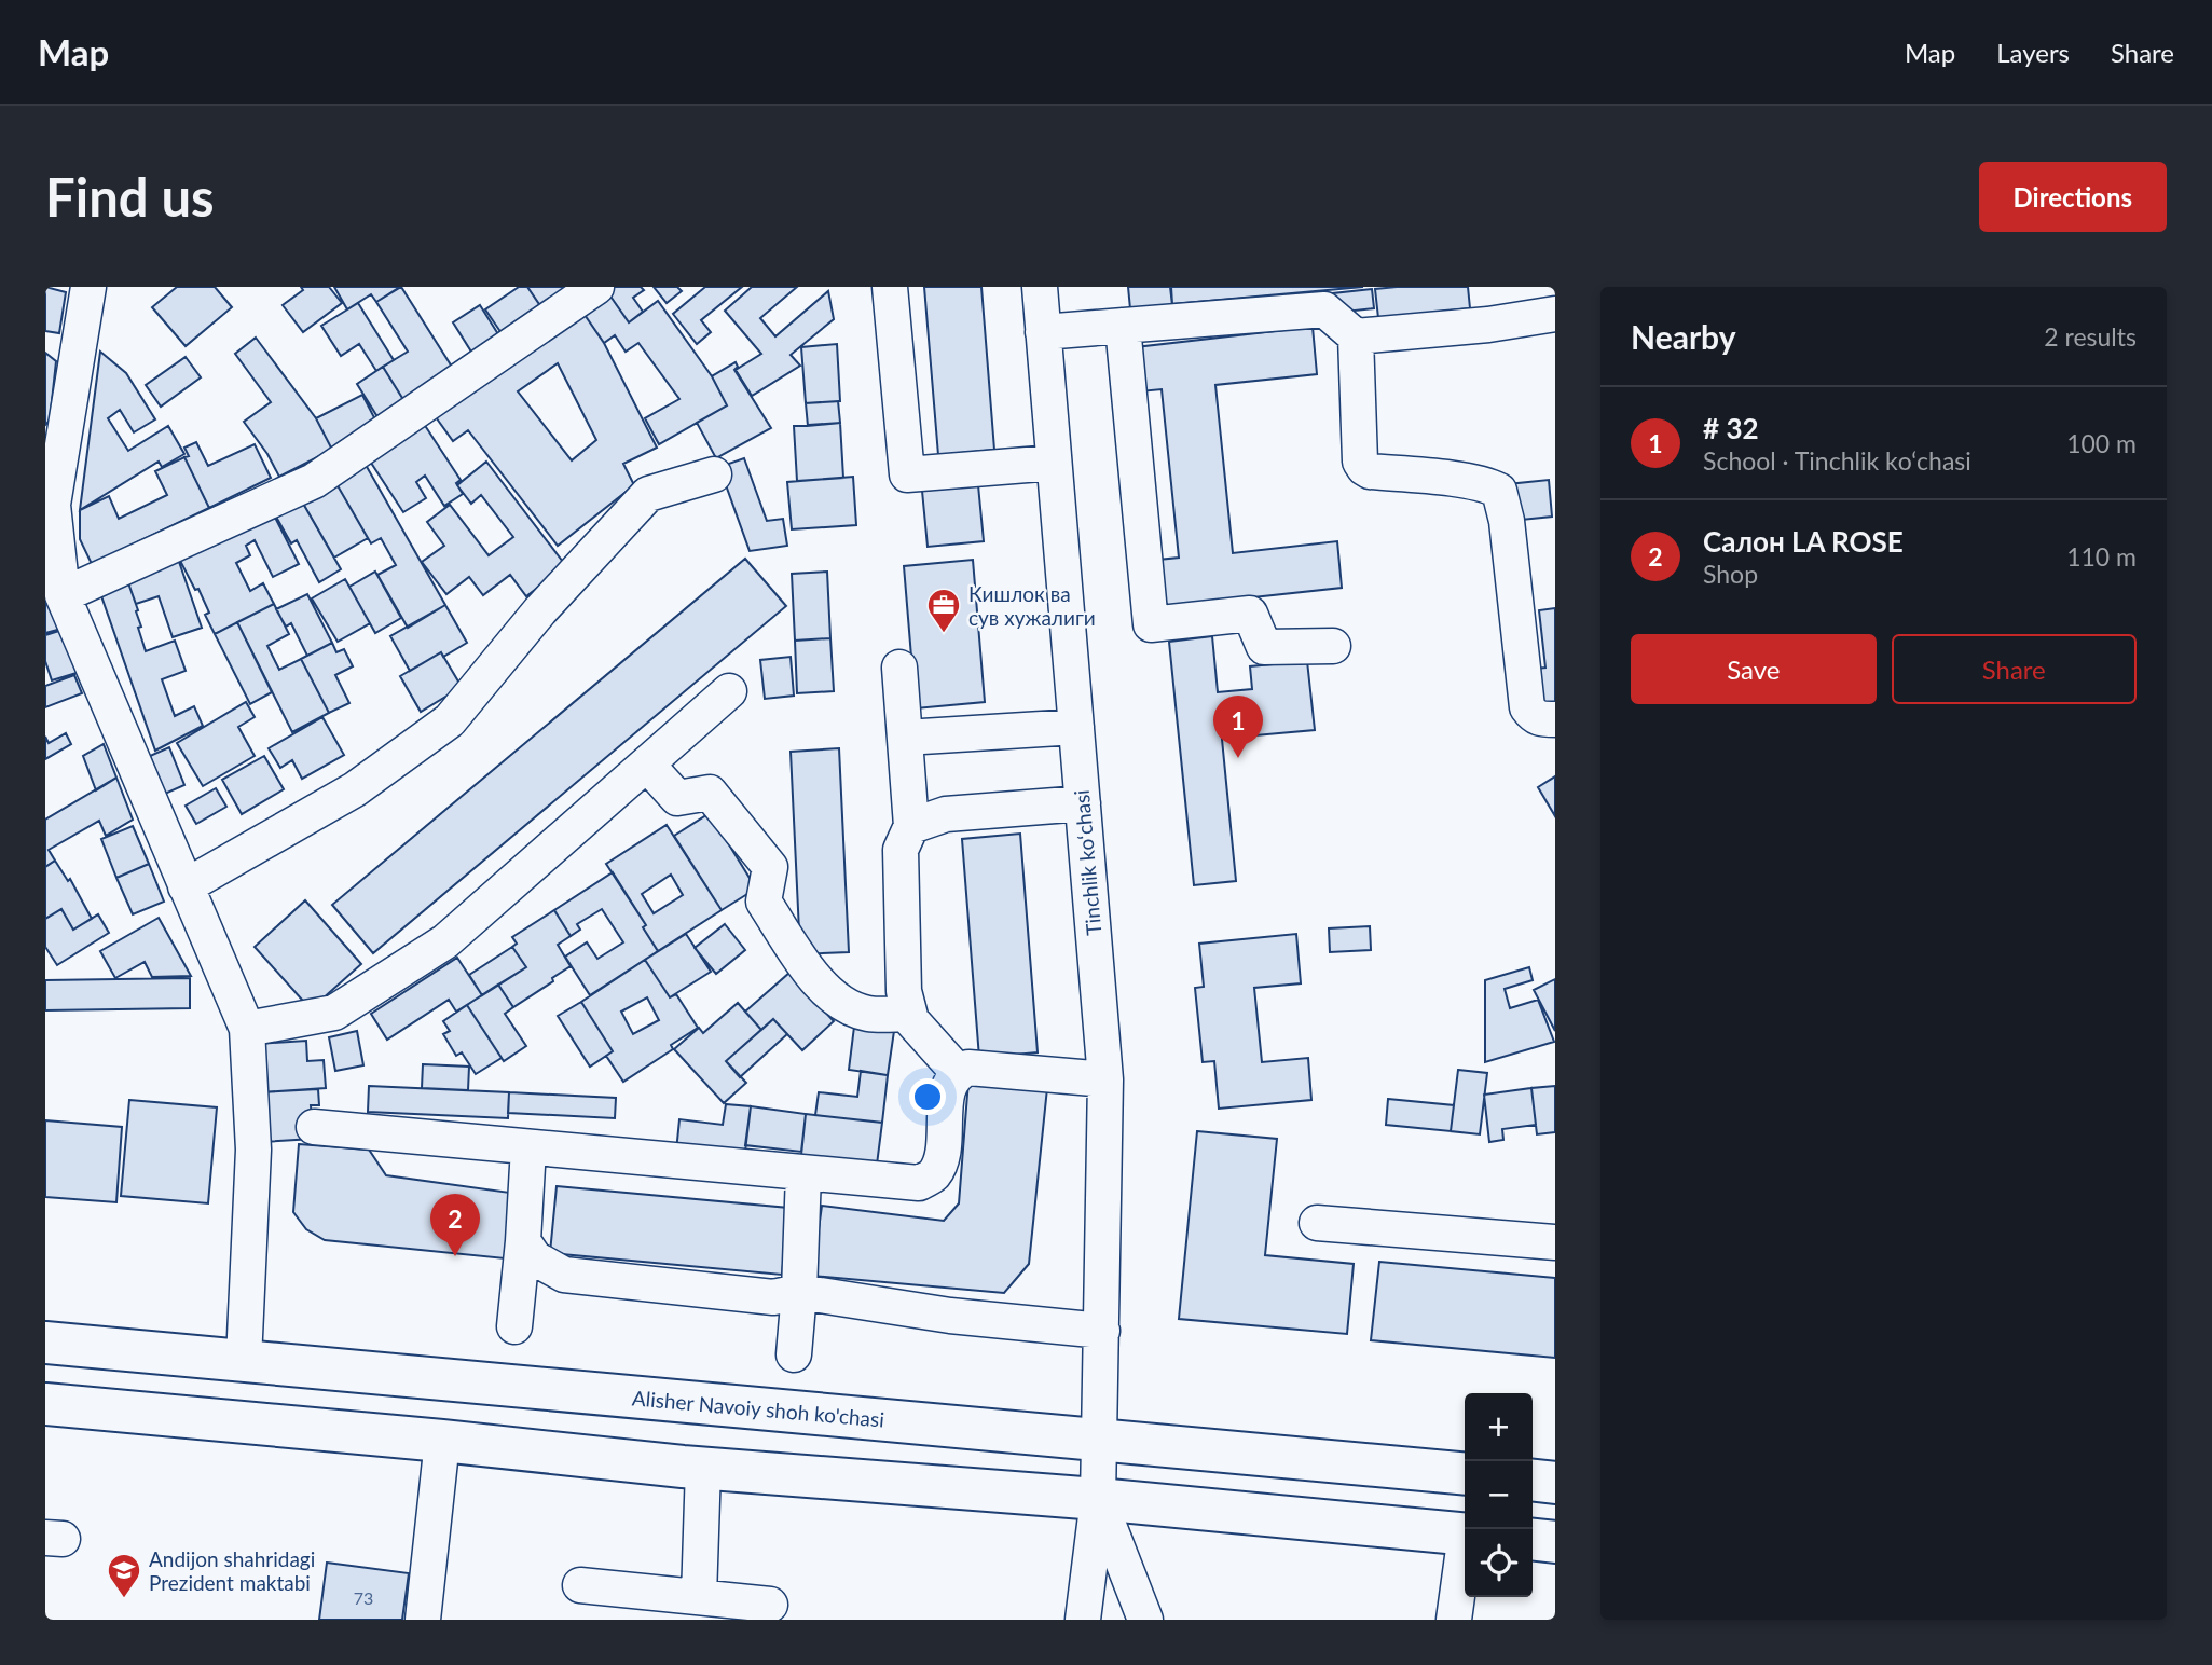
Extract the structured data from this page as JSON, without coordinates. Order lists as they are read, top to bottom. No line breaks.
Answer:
{"streets":{"main road":["Alisher Navoiy shoh ko'chasi"],"street":["Tinchlik kо‘chasi"]},"crossings":[["Tinchlik kо‘chasi","Alisher Navoiy shoh ko'chasi"]],"places":{"office":["Кишлок ва сув хужалиги"],"school or university":["Andijon shahridagi Prezident maktabi"]},"house_numbers":["73"],"page":{"header":"Map","nav":["Map","Layers","Share"],"buttons":["Directions",["Save","Share"]],"title":"Find us","heading":["Nearby","2 results"],"list":[{"mark":"1","name":"# 32","note":"School · Tinchlik kо‘chasi","value":"100 m"},{"mark":"2","name":"Салон LA ROSE","note":"Shop","value":"110 m"}],"pins":["1","2"],"map_buttons":["+","−"]}}
